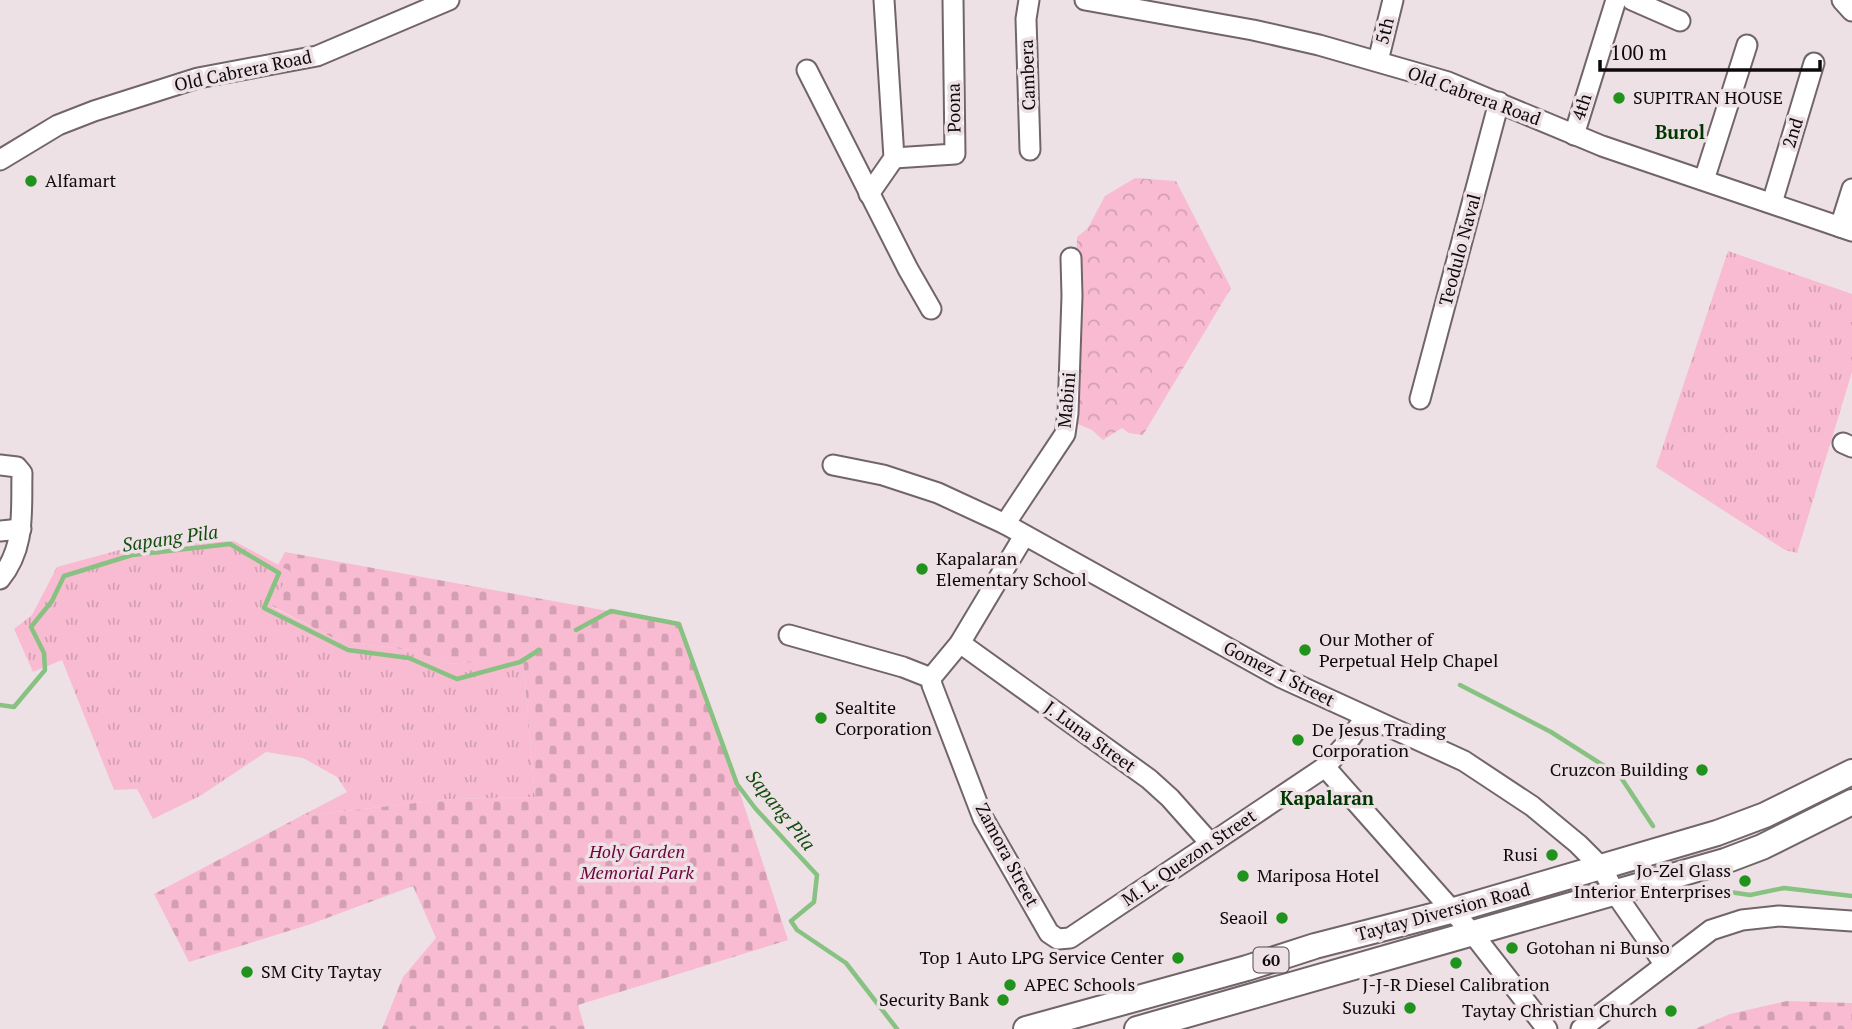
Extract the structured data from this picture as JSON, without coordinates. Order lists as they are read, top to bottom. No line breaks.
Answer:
{"streets":{"main road":["Taytay Diversion Road","60"],"street":["5th","Old Cabrera Road","Cambera","4th","Poona","2nd","Teodulo Naval","Mabini","Gomez 1 Street","J. Luna Street","Zamora Street","M. L. Quezon Street"]},"crossings":[["5th","Old Cabrera Road"],["Old Cabrera Road","4th"],["Old Cabrera Road","2nd"],["Old Cabrera Road","Teodulo Naval"],["Mabini","Gomez 1 Street"],["Gomez 1 Street","M. L. Quezon Street"],["Gomez 1 Street","Taytay Diversion Road"],["J. Luna Street","M. L. Quezon Street"],["Zamora Street","M. L. Quezon Street"]],"districts":["Burol","Kapalaran"],"water":["Sapang Pila"],"parks":["Holy Garden Memorial Park"],"places":["SUPITRAN HOUSE","Alfamart","Kapalaran Elementary School","Our Mother of Perpetual Help Chapel","Sealtite Corporation","De Jesus Trading Corporation","Cruzcon Building","Rusi","Mariposa Hotel","Jo-Zel Glass Interior Enterprises","Seaoil","Gotohan ni Bunso","Top 1 Auto LPG Service Center","J-J-R Diesel Calibration","SM City Taytay","APEC Schools","Security Bank","Suzuki","Taytay Christian Church"],"scale_bar":"100 m"}
